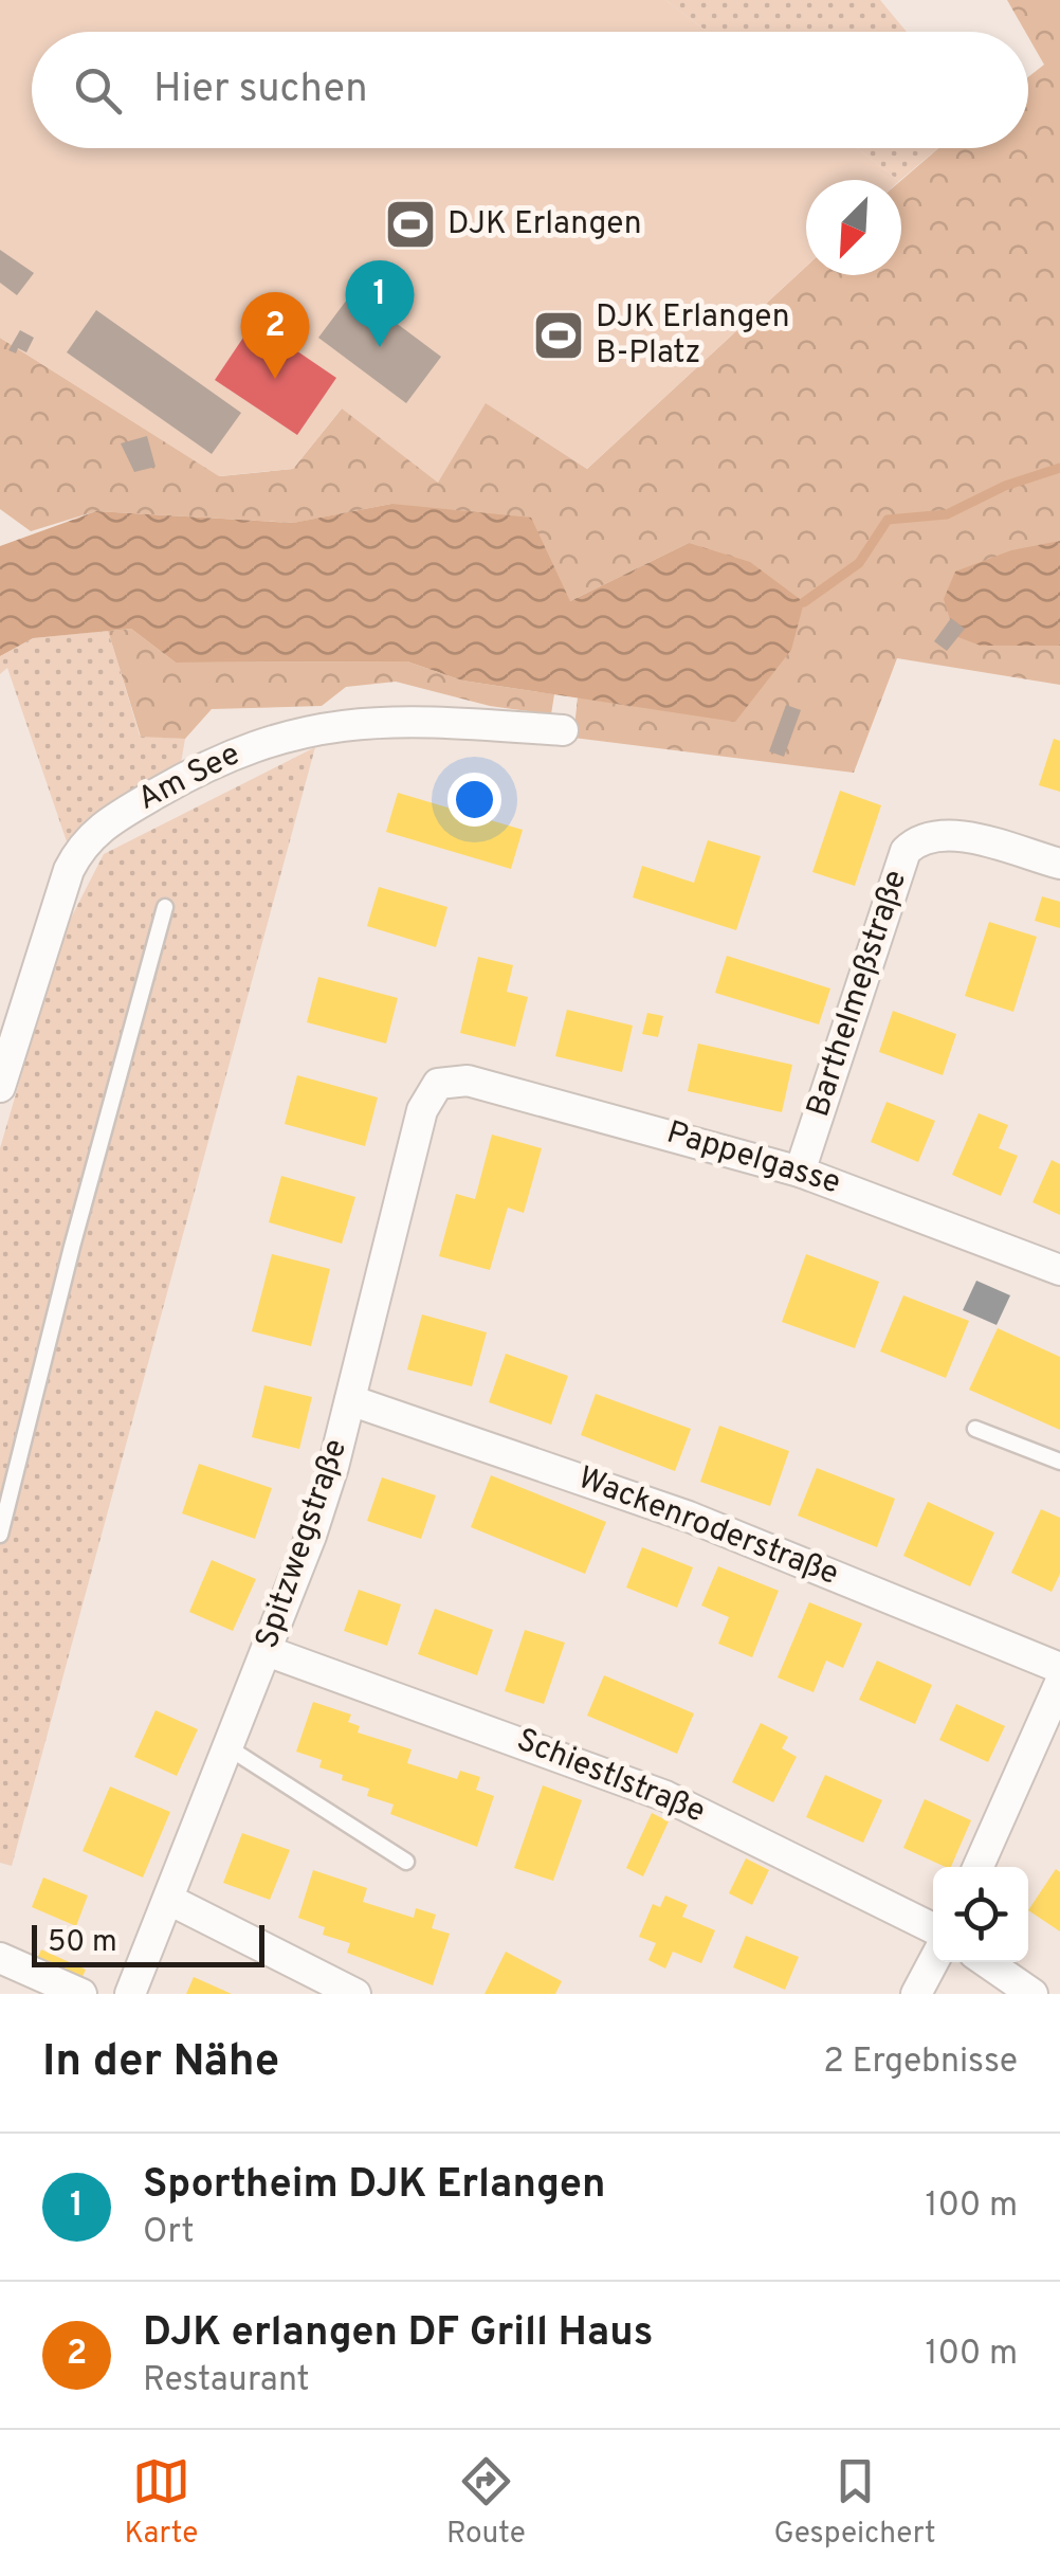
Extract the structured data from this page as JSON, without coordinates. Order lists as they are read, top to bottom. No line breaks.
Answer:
{"streets":{"street":["Am See","Barthelmeßstraße","Pappelgasse","Wackenroderstraße","Spitzwegstraße","Schiestlstraße"]},"crossings":[["Barthelmeßstraße","Pappelgasse"],["Pappelgasse","Spitzwegstraße"],["Wackenroderstraße","Spitzwegstraße"],["Spitzwegstraße","Schiestlstraße"]],"places":{"sports":["DJK Erlangen","DJK Erlangen B-Platz"]},"scale_bar":"50 m","north":"bottom left","page":{"search":"Hier suchen","pins":["1","2"],"scale":"50 m","heading":["In der Nähe","2 Ergebnisse"],"list":[{"mark":"1","name":"Sportheim DJK Erlangen","note":"Ort","value":"100 m"},{"mark":"2","name":"DJK erlangen DF Grill Haus","note":"Restaurant","value":"100 m"}],"nav":["Karte","Route","Gespeichert"]}}
